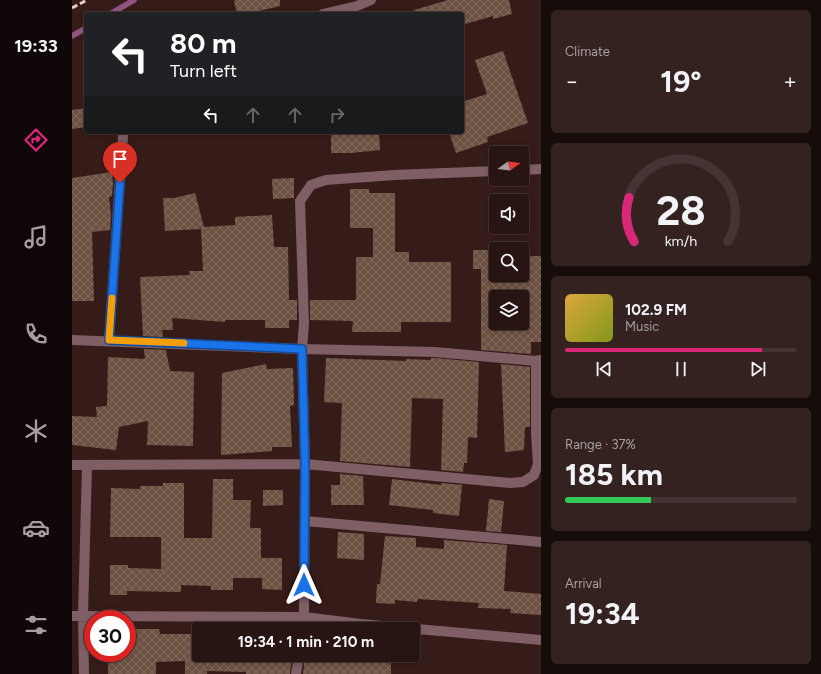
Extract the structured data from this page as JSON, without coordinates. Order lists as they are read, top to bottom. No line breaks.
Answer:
{"north":"right","page":{"tabs":"19:33","tile":["Climate",["Range · 37%","185 km"],["Arrival","19:34"]],"turn":["80 m","Turn left"],"heat":["−","19°","+"],"song":["102.9 FM","Music"],"limit":"30","trip":"19:34 · 1 min · 210 m","gauge":["28","km/h"]}}
